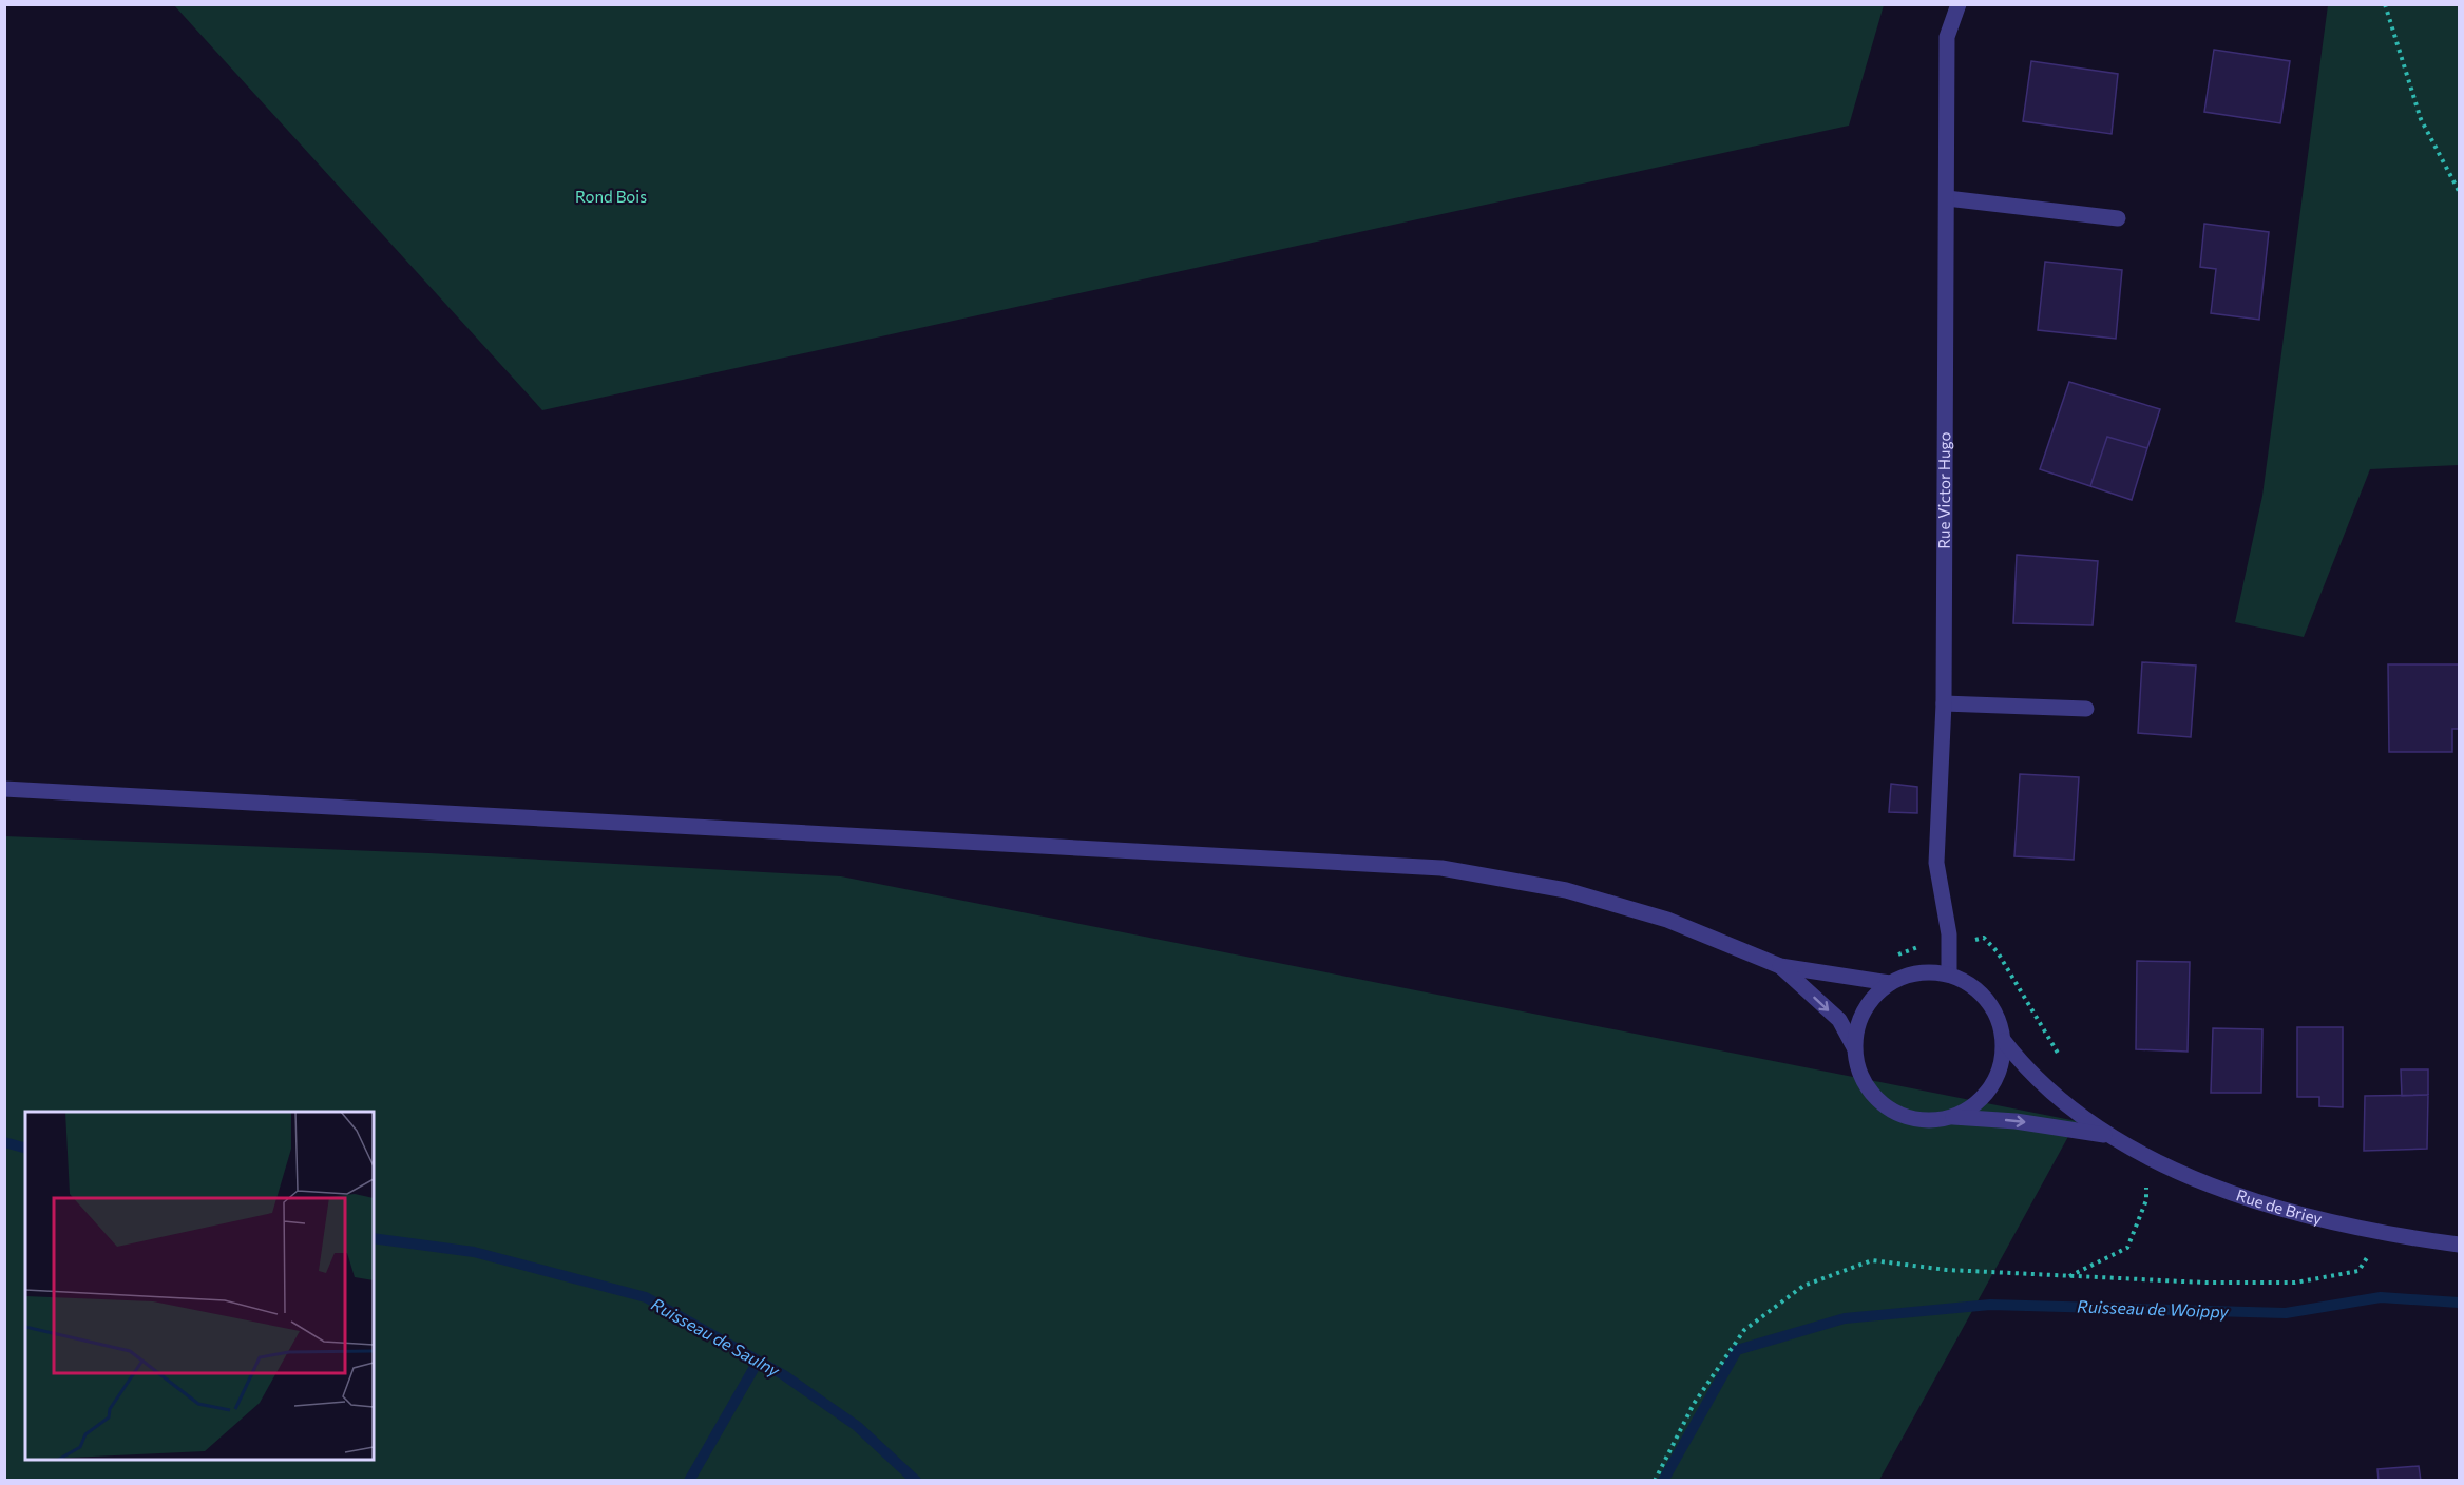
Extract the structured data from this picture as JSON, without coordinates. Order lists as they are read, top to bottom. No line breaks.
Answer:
{"streets":{"street":["Rue Victor Hugo","Rue de Briey"]},"crossings":[["Rue Victor Hugo","Rue de Briey"]],"water":["Ruisseau de Woippy","Ruisseau de Saulny"],"parks":["Rond Bois"]}
